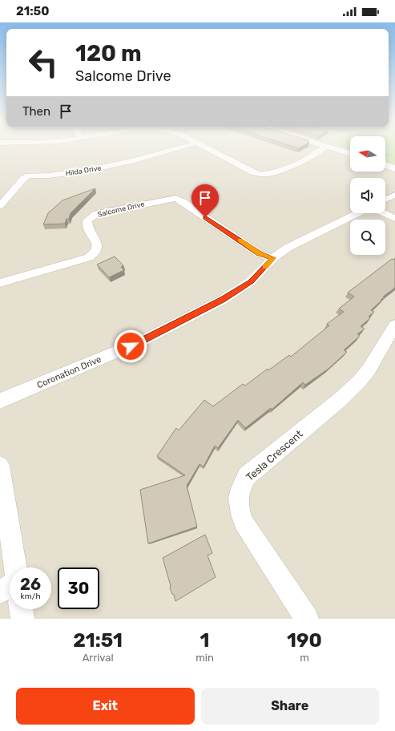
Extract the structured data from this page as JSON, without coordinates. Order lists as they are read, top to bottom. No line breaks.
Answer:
{"streets":{"street":["Hilda Drive","Salcome Drive","Coronation Drive","Tesla Crescent"]},"crossings":[["Salcome Drive","Coronation Drive"]],"north":"left","page":{"status":"21:50","turn":["120 m","Salcome Drive"],"then":"Then","speed":"26 km/h","limit":"30","eta":["21:51","Arrival","1","min","190","m"],"buttons":["Exit","Share"]}}
